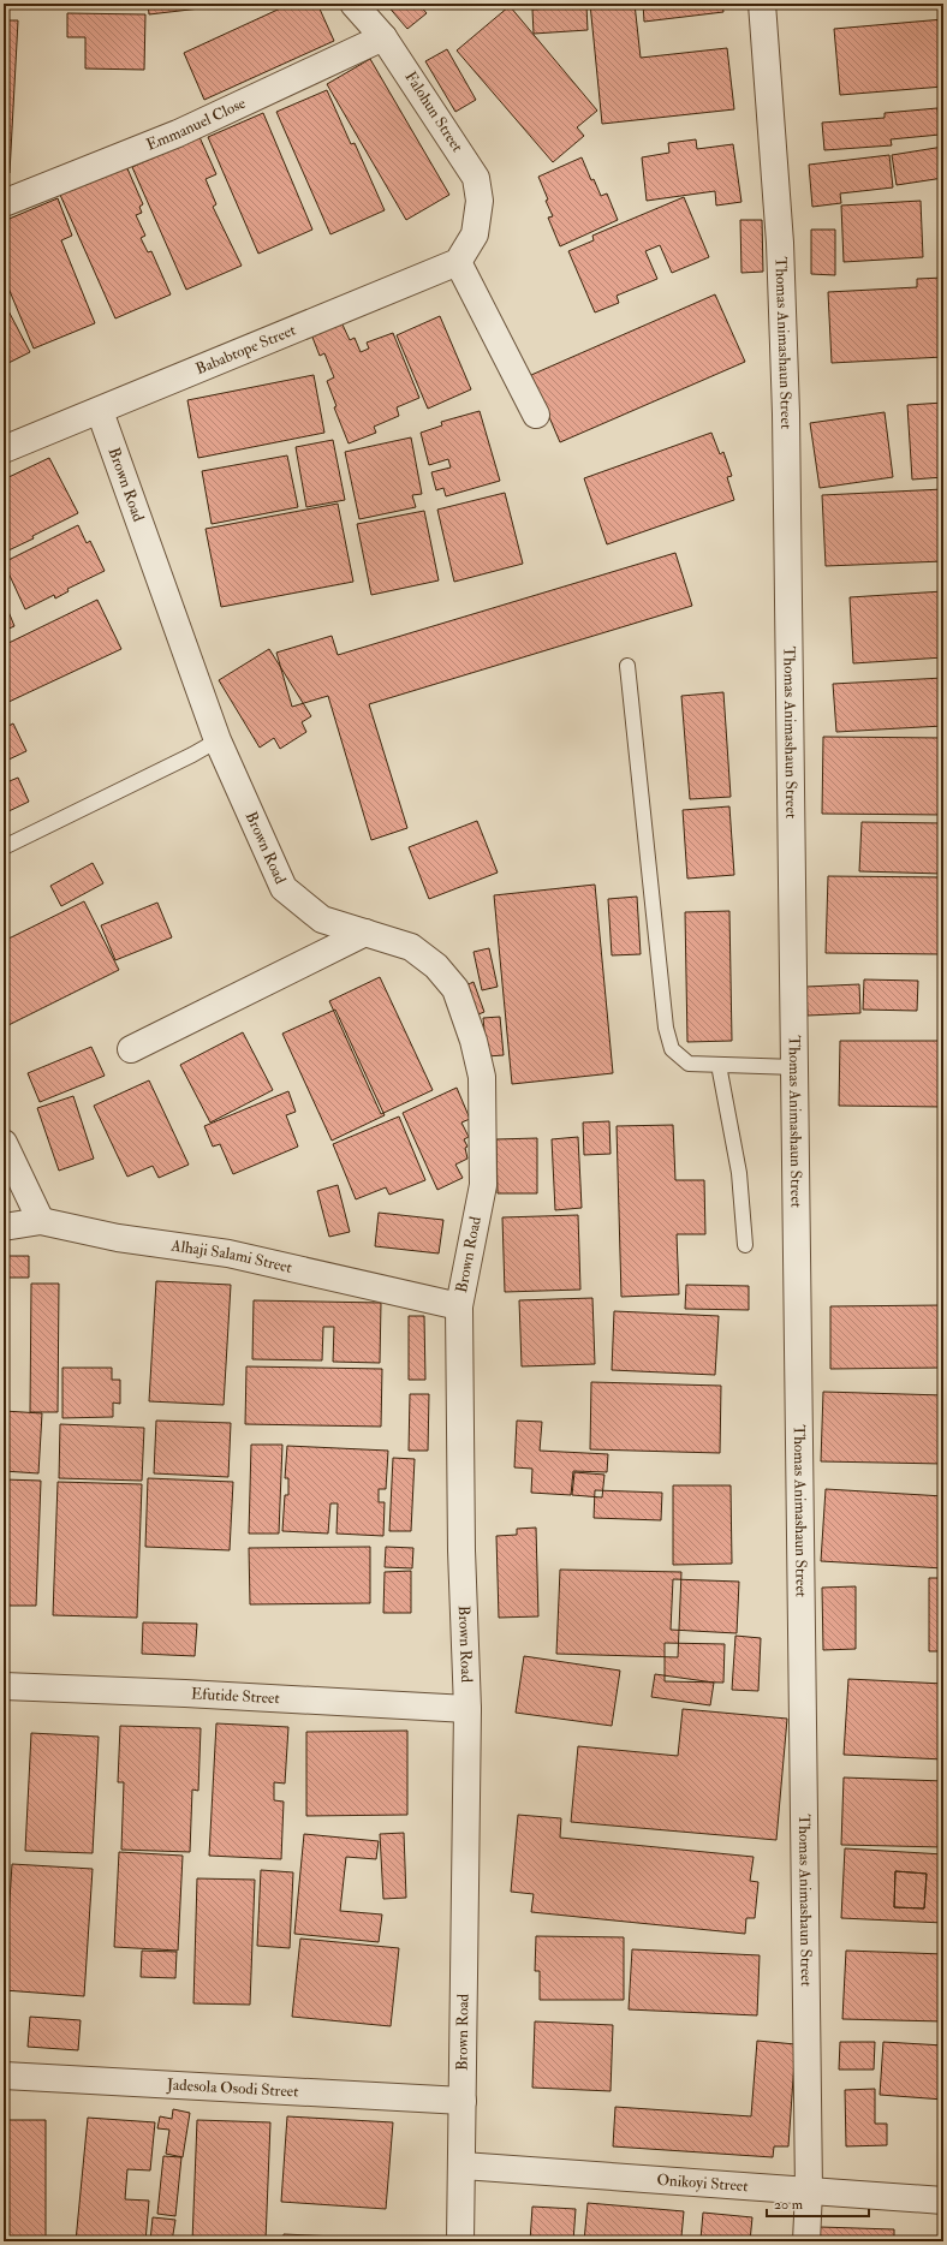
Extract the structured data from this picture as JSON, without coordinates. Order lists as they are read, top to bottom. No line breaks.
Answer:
{"streets":{"street":["Falohun Street","Emmanuel Close","Thomas Animashaun Street","Bababtope Street","Brown Road","Alhaji Salami Street","Efutide Street","Jadesola Osodi Street","Onikoyi Street"]},"crossings":[["Falohun Street","Emmanuel Close"],["Falohun Street","Bababtope Street"],["Thomas Animashaun Street","Onikoyi Street"],["Bababtope Street","Brown Road"],["Brown Road","Alhaji Salami Street"],["Brown Road","Efutide Street"],["Brown Road","Jadesola Osodi Street"],["Brown Road","Onikoyi Street"]],"scale_bar":"20 m"}
